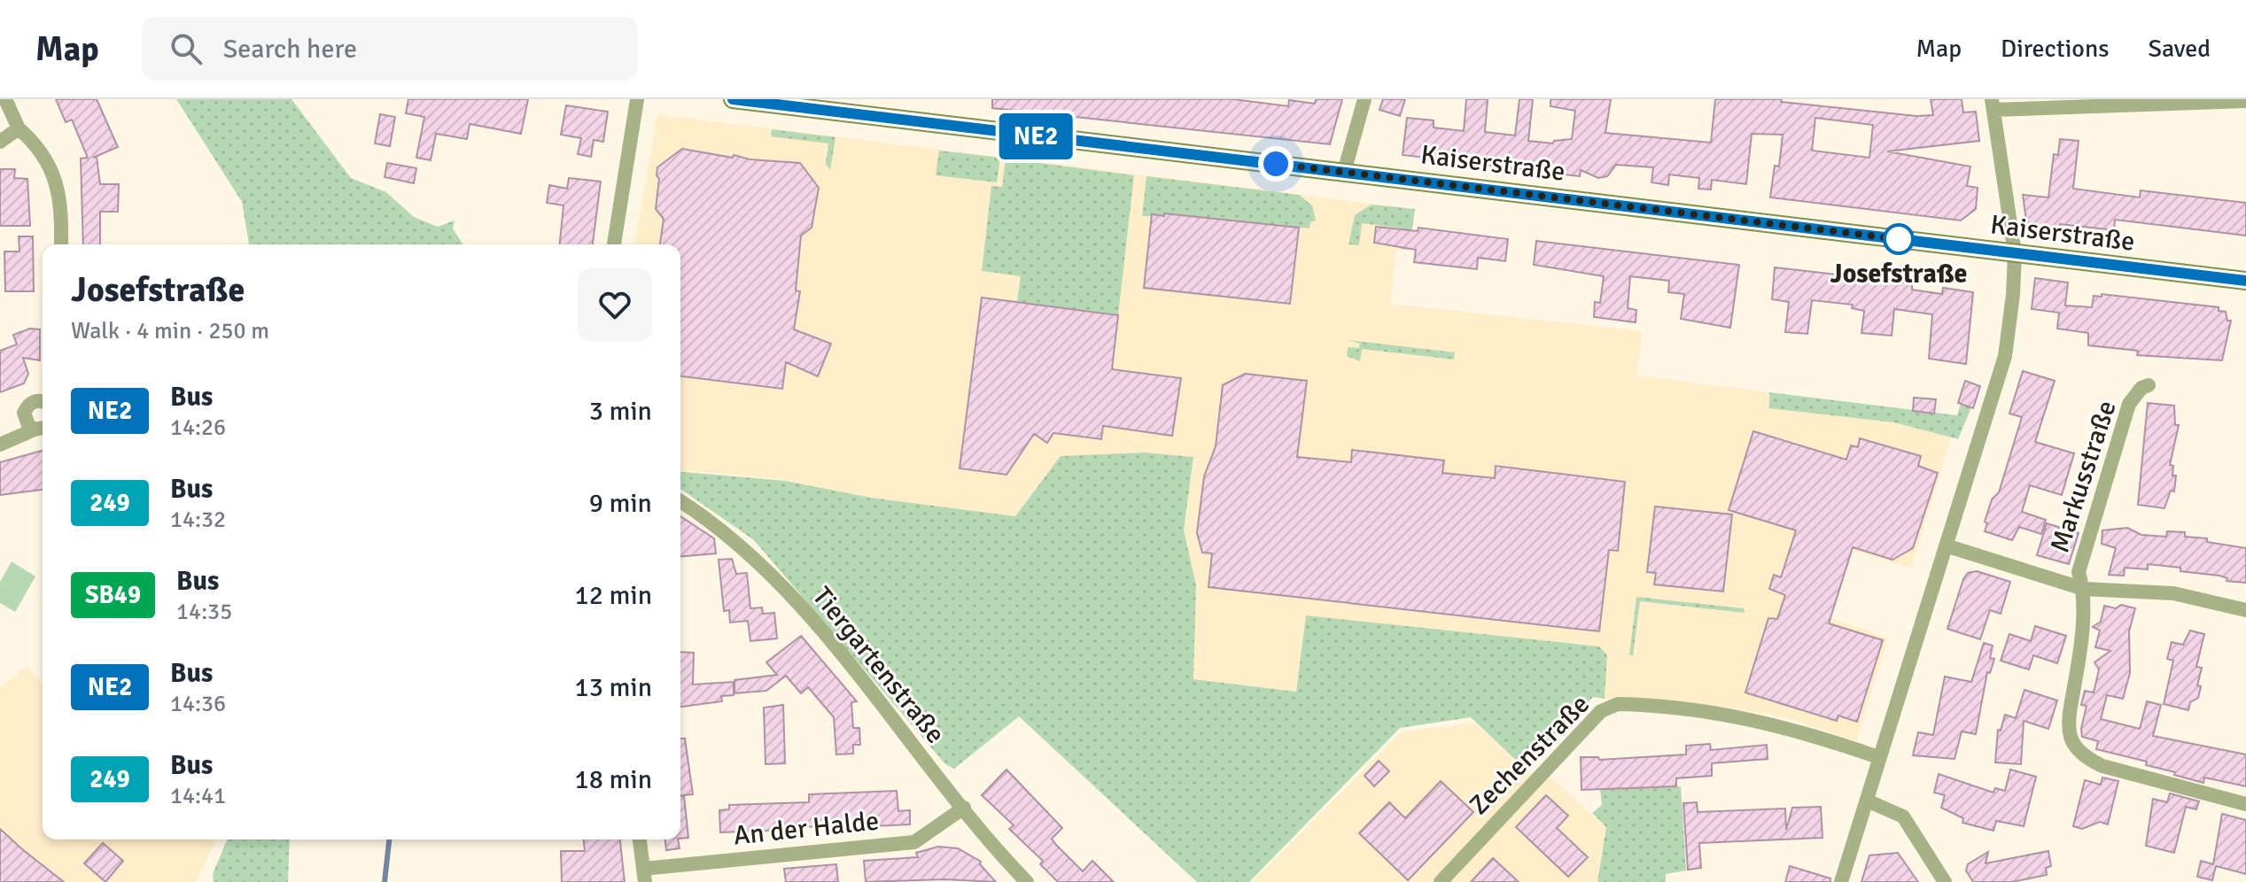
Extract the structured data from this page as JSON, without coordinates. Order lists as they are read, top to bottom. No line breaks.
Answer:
{"streets":{"main road":["Kaiserstraße"],"street":["Markusstraße","Tiergartenstraße","Zechenstraße","An der Halde"]},"crossings":[["Tiergartenstraße","An der Halde"]],"places":["Josefstraße"],"lines":["bus line NE2"],"page":{"header":"Map","search":"Search here","nav":["Map","Directions","Saved"],"on_map":"NE2","heading":["Josefstraße","Walk · 4 min · 250 m"],"list":[{"mark":"NE2","name":"Bus","note":"14:26","value":"3 min"},{"mark":"249","name":"Bus","note":"14:32","value":"9 min"},{"mark":"SB49","name":"Bus","note":"14:35","value":"12 min"},{"mark":"NE2","name":"Bus","note":"14:36","value":"13 min"},{"mark":"249","name":"Bus","note":"14:41","value":"18 min"}]}}
